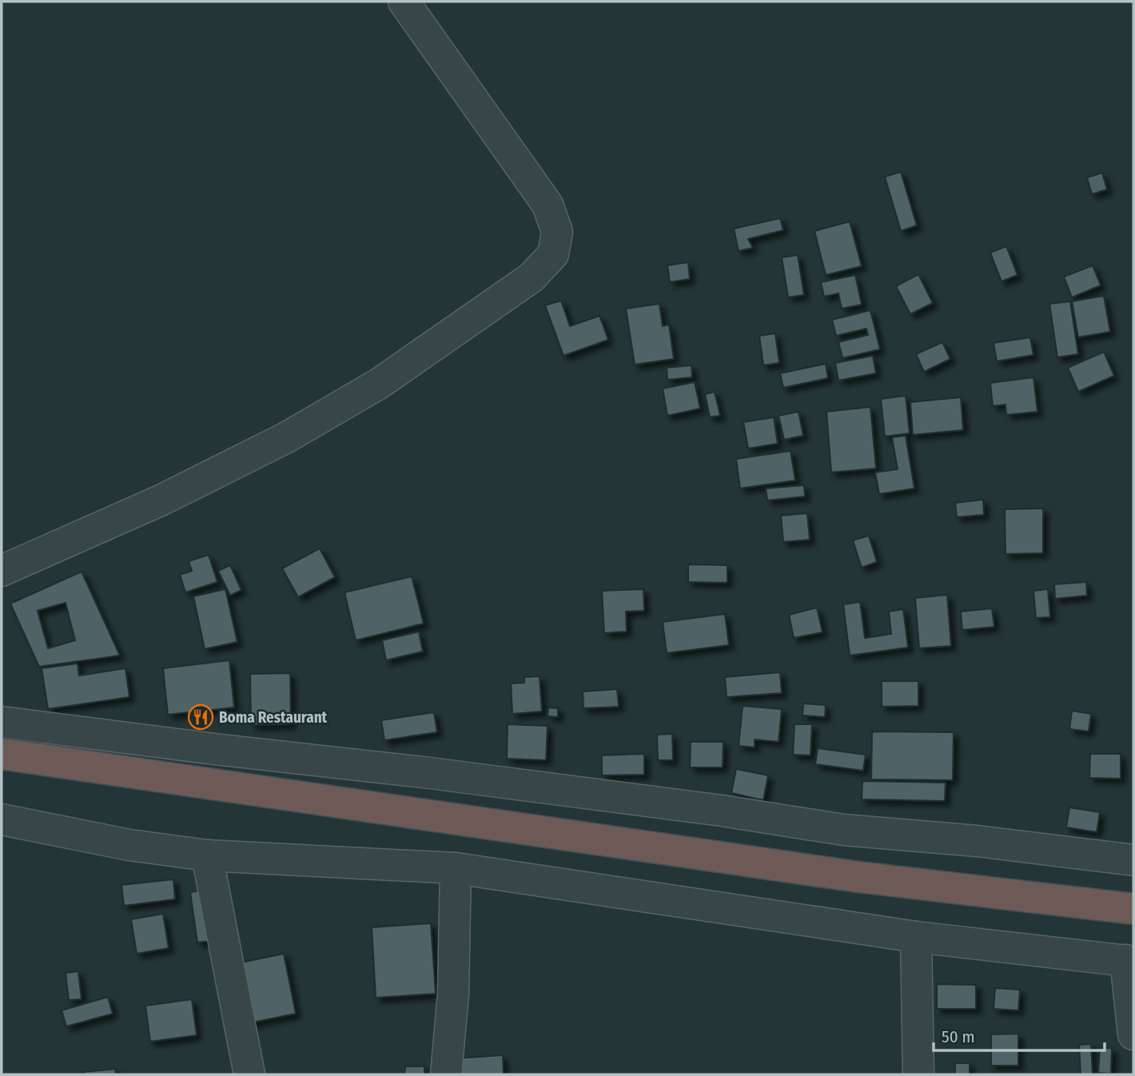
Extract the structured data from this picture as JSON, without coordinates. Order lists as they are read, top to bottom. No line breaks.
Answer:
{"places":{"restaurant":["Boma Restaurant"]},"scale_bar":"50 m"}
